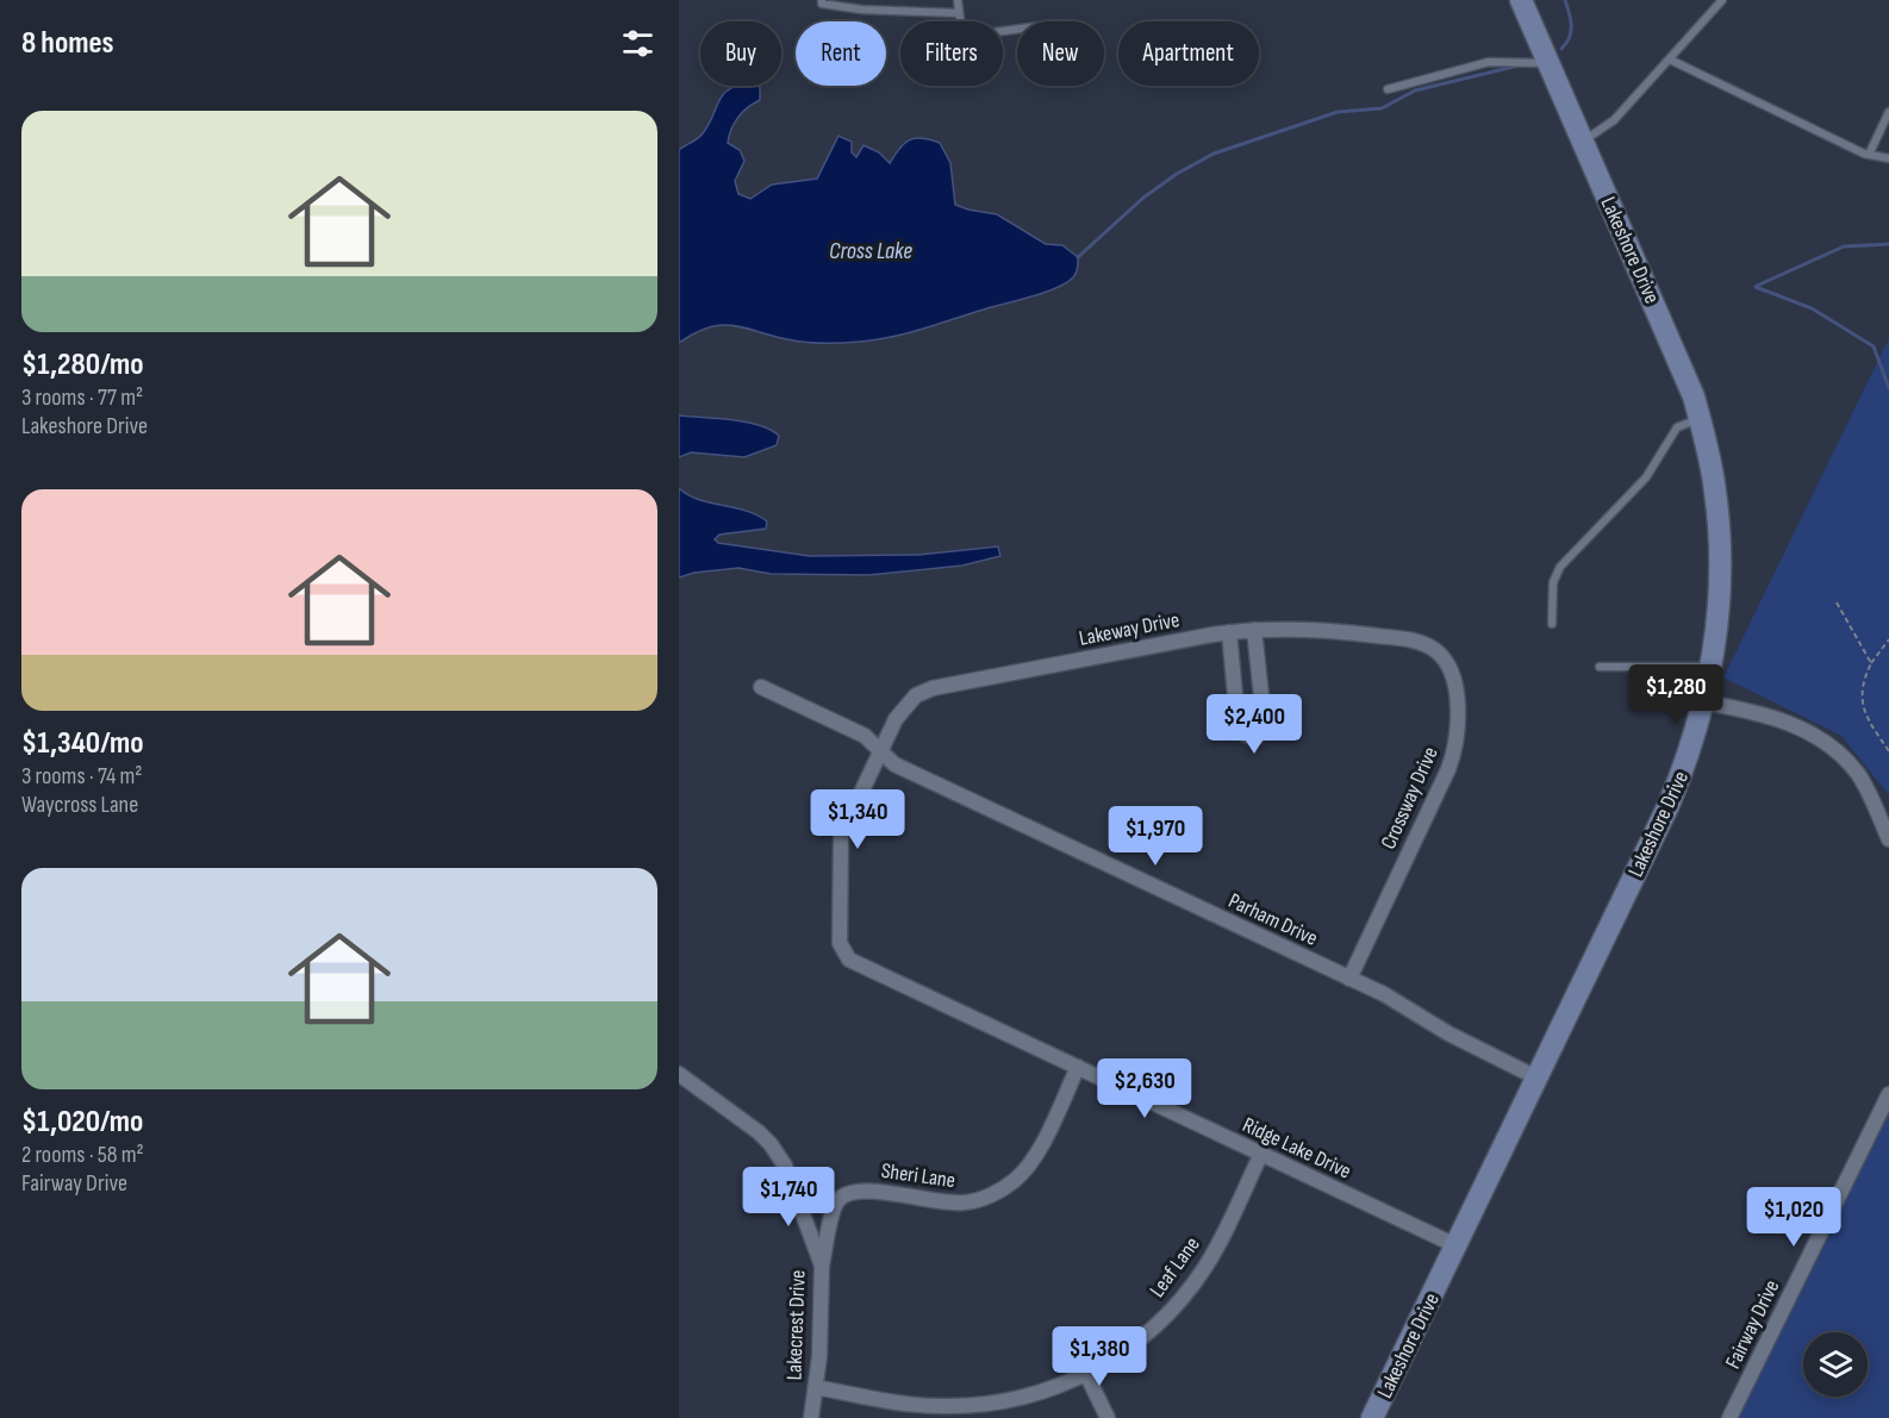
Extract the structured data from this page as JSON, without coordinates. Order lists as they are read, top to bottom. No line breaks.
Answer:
{"streets":{"main road":["Lakeshore Drive"],"street":["Lakeway Drive","Crossway Drive","Parham Drive","Ridge Lake Drive","Sheri Lane","Leaf Lane","Fairway Drive","Lakecrest Drive"]},"crossings":[["Lakeshore Drive","Parham Drive"],["Lakeshore Drive","Ridge Lake Drive"],["Lakeway Drive","Crossway Drive"],["Lakeway Drive","Parham Drive"],["Lakeway Drive","Ridge Lake Drive"],["Crossway Drive","Parham Drive"],["Ridge Lake Drive","Sheri Lane"],["Ridge Lake Drive","Leaf Lane"],["Sheri Lane","Lakecrest Drive"],["Leaf Lane","Lakecrest Drive"]],"water":["Cross Lake"],"page":{"heading":"8 homes","chip":["Buy","Rent","Filters","New","Apartment"],"list":[{"name":"$1,280/mo","note":"3 rooms · 77 m² · Lakeshore Drive"},{"name":"$1,340/mo","note":"3 rooms · 74 m² · Waycross Lane"},{"name":"$1,020/mo","note":"2 rooms · 58 m² · Fairway Drive"}],"price":["$1,280","$2,400","$1,340","$1,970","$2,630","$1,740","$1,020","$1,380"]}}
